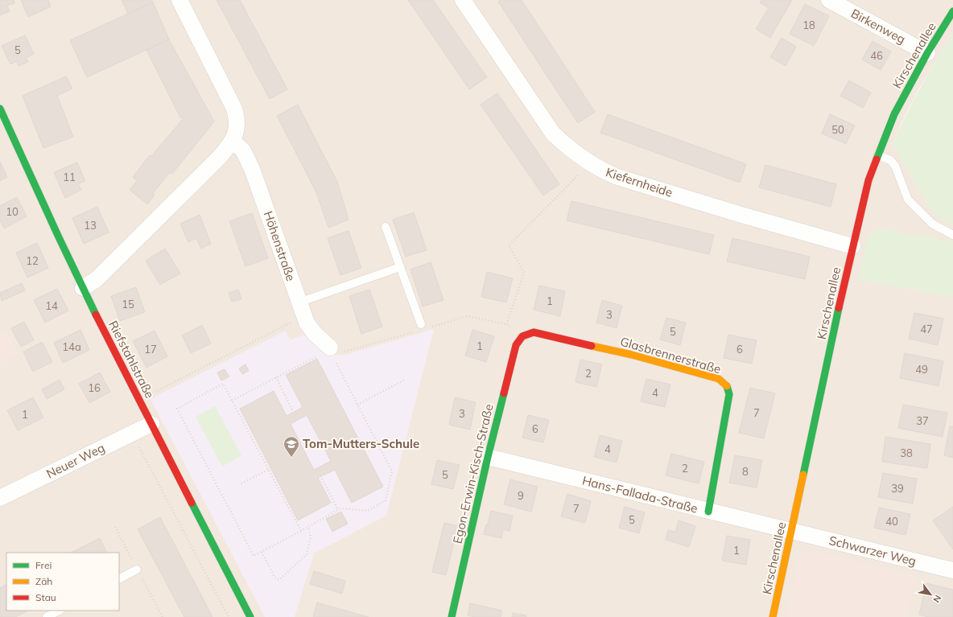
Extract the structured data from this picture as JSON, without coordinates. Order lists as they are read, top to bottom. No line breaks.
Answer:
{"streets":{"street":["Birkenweg","Kirschenallee","Kiefernheide","Höhenstraße","Glasbrennerstraße","Riefstahlstraße","Neuer Weg","Egon-Erwin-Kisch-Straße","Hans-Fallada-Straße","Schwarzer Weg"]},"crossings":[["Birkenweg","Kirschenallee"],["Kirschenallee","Kiefernheide"],["Kirschenallee","Hans-Fallada-Straße"],["Kirschenallee","Schwarzer Weg"],["Glasbrennerstraße","Egon-Erwin-Kisch-Straße"],["Glasbrennerstraße","Hans-Fallada-Straße"],["Riefstahlstraße","Neuer Weg"],["Egon-Erwin-Kisch-Straße","Hans-Fallada-Straße"],["Hans-Fallada-Straße","Schwarzer Weg"]],"places":{"school or university":["Tom-Mutters-Schule"]},"house_numbers":["18","5","46","50","11","10","13","12","1","15","14","3","47","5","1","14a","17","6","49","2","16","4","7","3","1","37","6","4","38","2","8","5","39","9","7","5","40","1"],"legend":["Frei","Zäh","Stau"],"north":"bottom right"}
